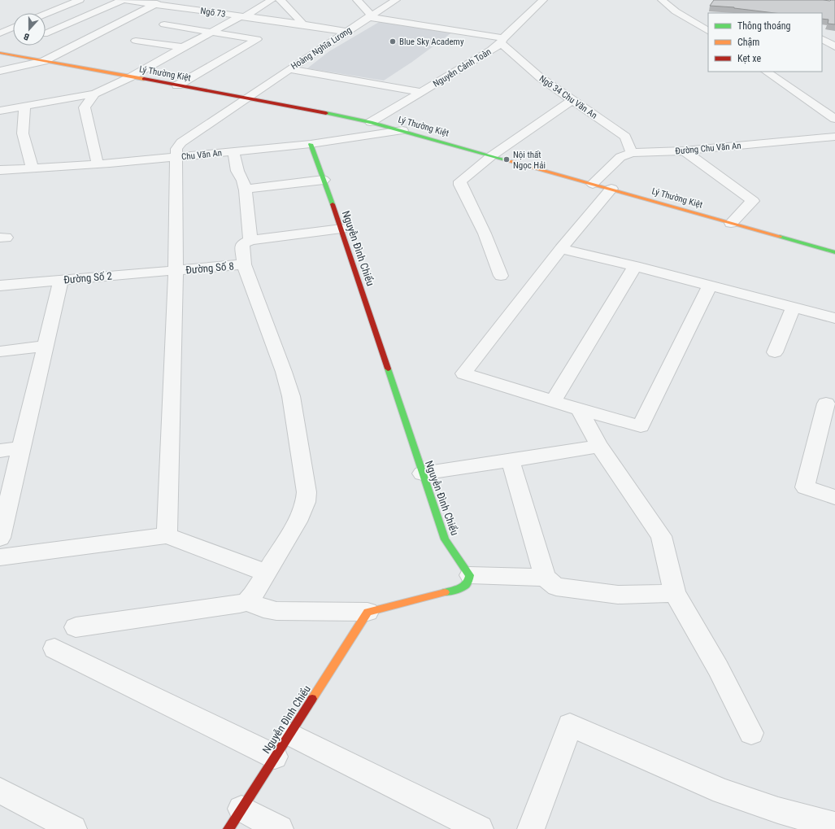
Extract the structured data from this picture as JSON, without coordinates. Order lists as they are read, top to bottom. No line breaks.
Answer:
{"streets":{"street":["Ngõ 73","Hoàng Nghĩa Lương","Nguyễn Cảnh Toàn","Lý Thường Kiệt","Ngõ 34 Chu Văn An","Đường Chu Văn An","Chu Văn An","Nguyễn Đình Chiểu","Đường Số 8","Đường Số 2"]},"crossings":[["Ngõ 73","Hoàng Nghĩa Lương"],["Hoàng Nghĩa Lương","Lý Thường Kiệt"],["Hoàng Nghĩa Lương","Chu Văn An"],["Hoàng Nghĩa Lương","Đường Số 8"],["Hoàng Nghĩa Lương","Đường Số 2"],["Nguyễn Cảnh Toàn","Lý Thường Kiệt"],["Nguyễn Cảnh Toàn","Ngõ 34 Chu Văn An"],["Lý Thường Kiệt","Đường Chu Văn An"],["Lý Thường Kiệt","Chu Văn An"],["Ngõ 34 Chu Văn An","Đường Chu Văn An"],["Chu Văn An","Nguyễn Đình Chiểu"],["Đường Số 8","Đường Số 2"]],"places":["Blue Sky Academy","Nội thất Ngọc Hải"],"legend":["Thông thoáng","Chậm","Kẹt xe"],"north":"bottom"}
